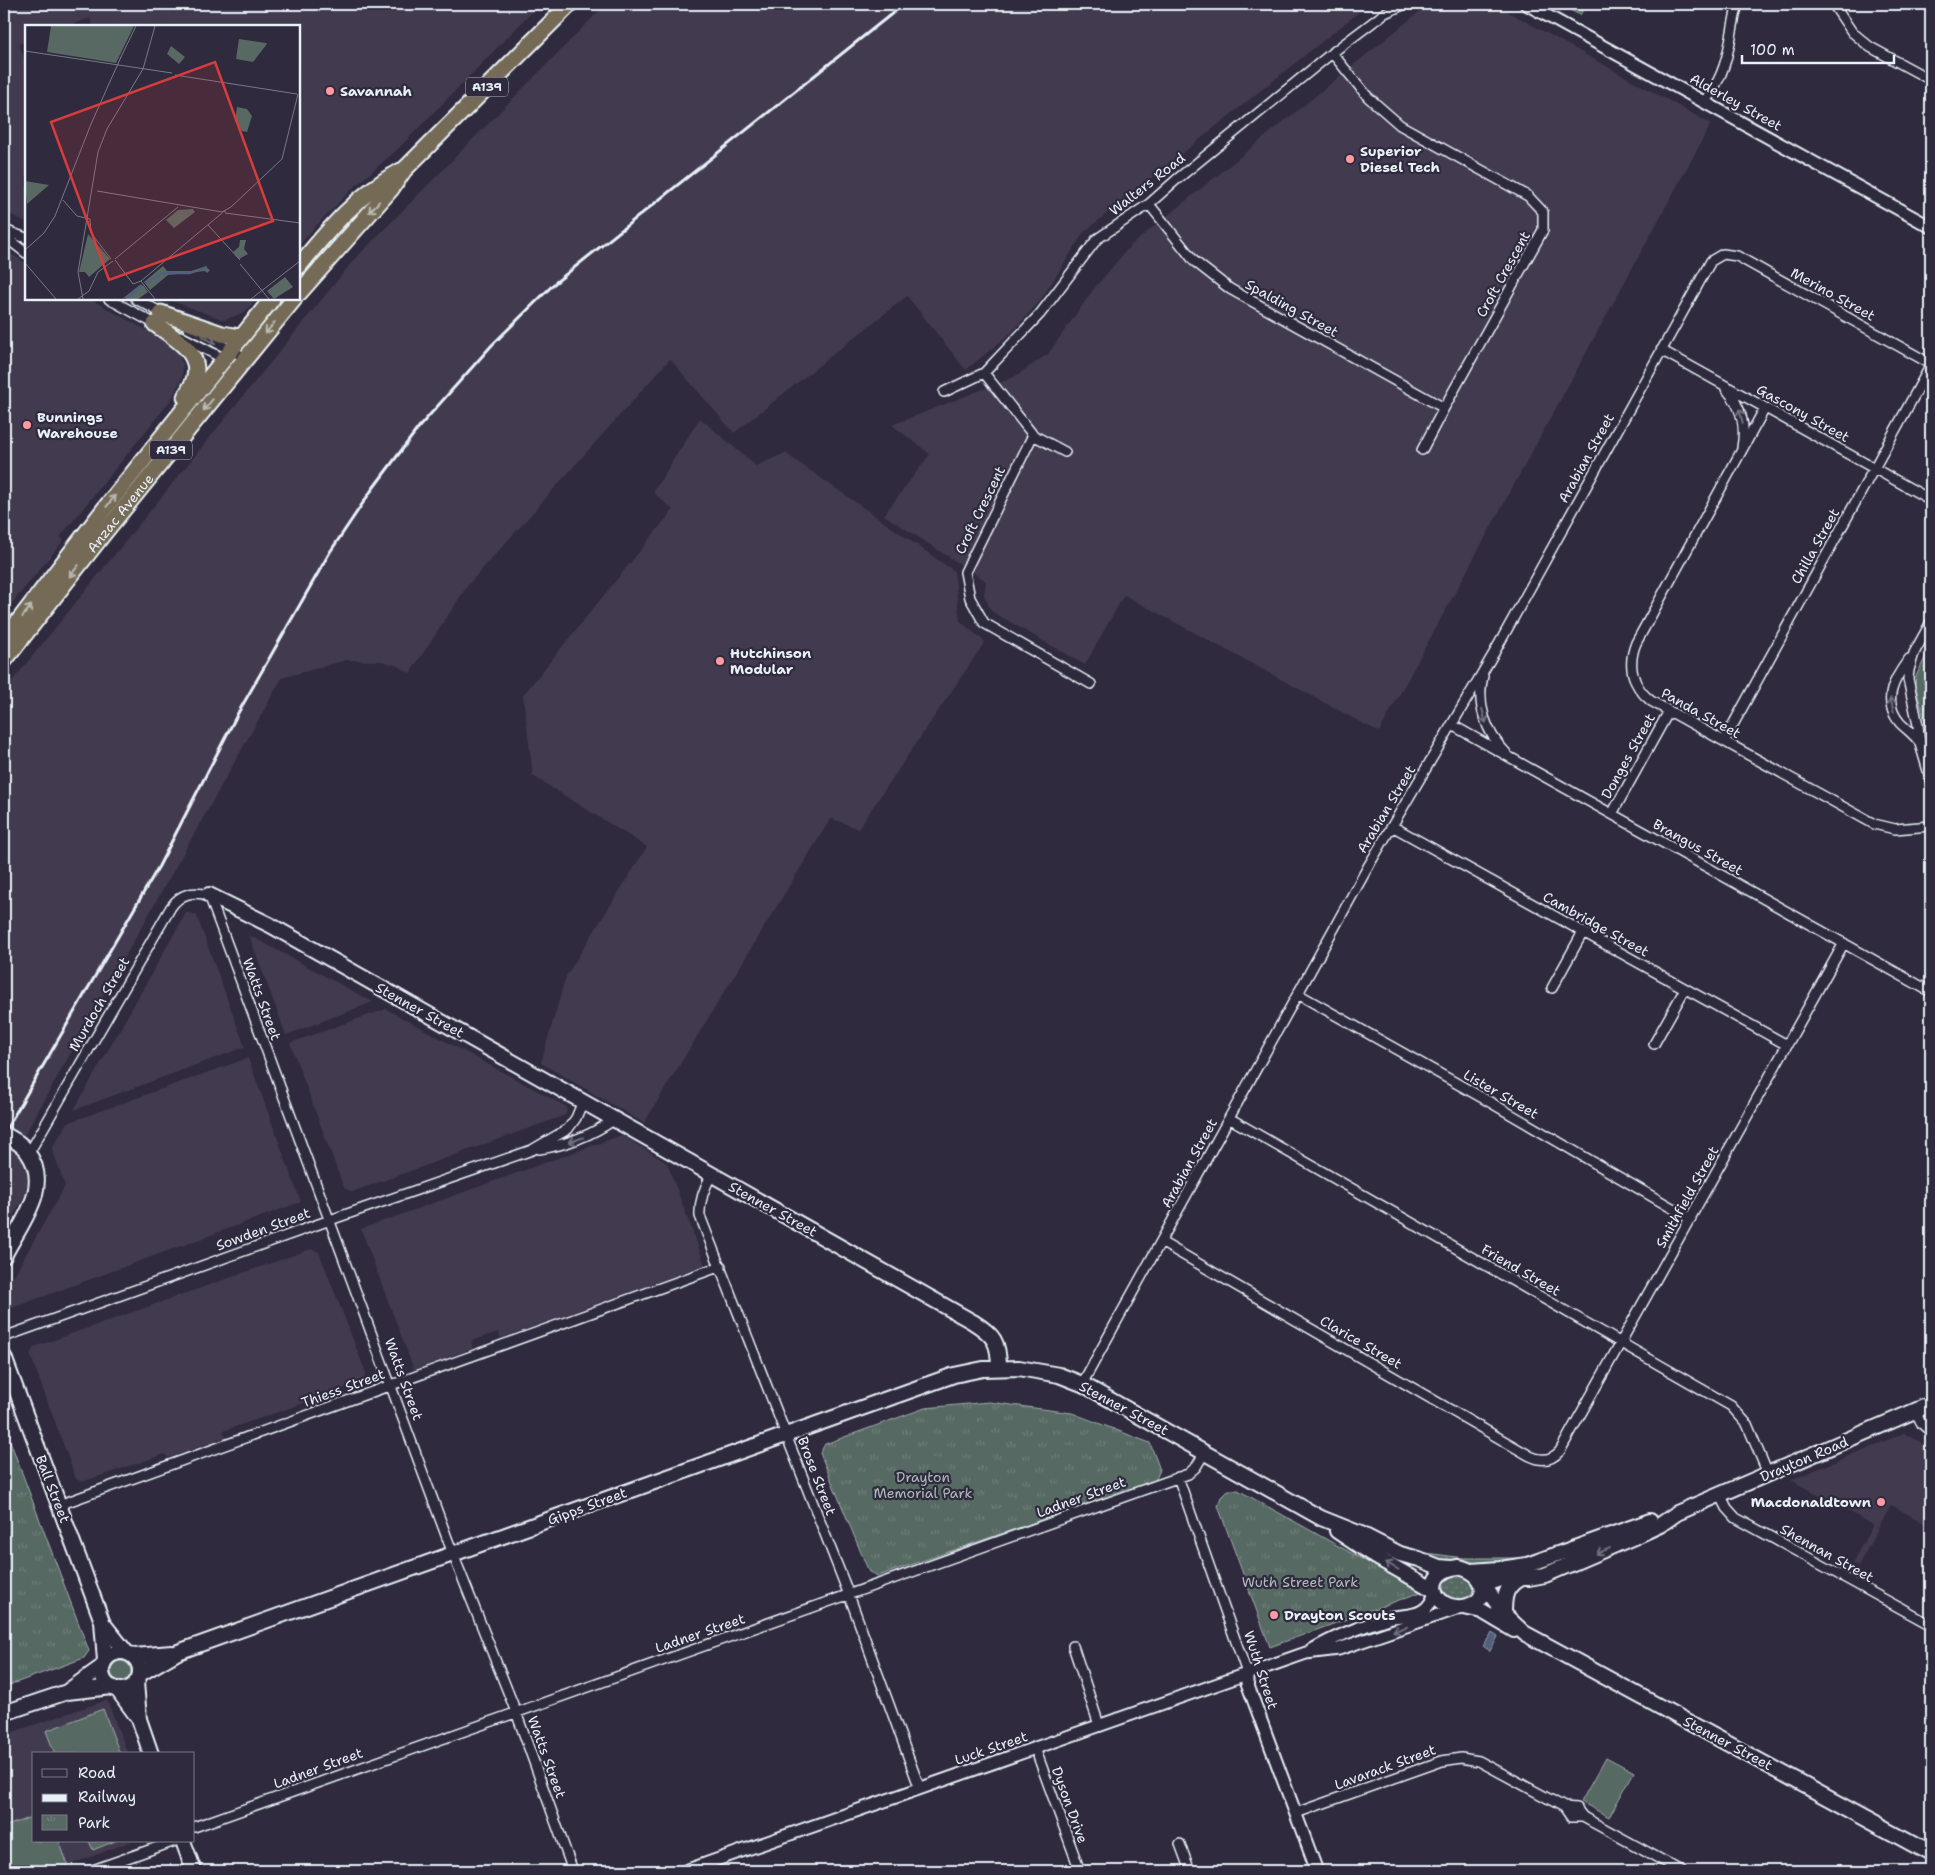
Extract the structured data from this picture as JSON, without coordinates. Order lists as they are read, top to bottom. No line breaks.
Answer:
{"streets":{"highway":["A139","Anzac Avenue"],"main road":["Stenner Street","Drayton Road","Ball Street","Gipps Street"],"street":["Alderley Street","Walters Road","Croft Crescent","Merino Street","Spalding Street","Gascony Street","Arabian Street","Chilla Street","Panda Street","Donges Street","Brangus Street","Cambridge Street","Watts Street","Murdoch Street","Lister Street","Smithfield Street","Sowden Street","Friend Street","Clarice Street","Thiess Street","Brose Street","Ladner Street","Shennan Street","Wuth Street","Luck Street","Lavarack Street","Dyson Drive"]},"crossings":[["Walters Road","Croft Crescent"],["Walters Road","Spalding Street"],["Croft Crescent","Spalding Street"],["Merino Street","Arabian Street"],["Merino Street","Chilla Street"],["Gascony Street","Arabian Street"],["Gascony Street","Chilla Street"],["Gascony Street","Panda Street"],["Arabian Street","Brangus Street"],["Arabian Street","Cambridge Street"],["Arabian Street","Stenner Street"],["Arabian Street","Lister Street"],["Arabian Street","Friend Street"],["Arabian Street","Clarice Street"],["Chilla Street","Panda Street"],["Panda Street","Donges Street"],["Donges Street","Brangus Street"],["Brangus Street","Smithfield Street"],["Cambridge Street","Smithfield Street"],["Watts Street","Murdoch Street"],["Watts Street","Stenner Street"],["Watts Street","Sowden Street"],["Watts Street","Thiess Street"],["Watts Street","Ladner Street"],["Watts Street","Gipps Street"],["Murdoch Street","Stenner Street"],["Stenner Street","Sowden Street"],["Stenner Street","Drayton Road"],["Stenner Street","Brose Street"],["Stenner Street","Ladner Street"],["Stenner Street","Gipps Street"],["Stenner Street","Luck Street"],["Lister Street","Smithfield Street"],["Smithfield Street","Friend Street"],["Smithfield Street","Clarice Street"],["Friend Street","Drayton Road"],["Thiess Street","Brose Street"],["Thiess Street","Ball Street"],["Drayton Road","Shennan Street"],["Drayton Road","Luck Street"],["Brose Street","Ladner Street"],["Brose Street","Gipps Street"],["Brose Street","Luck Street"],["Ball Street","Gipps Street"],["Ladner Street","Wuth Street"],["Wuth Street","Luck Street"],["Wuth Street","Lavarack Street"],["Luck Street","Dyson Drive"]],"parks":["Drayton Memorial Park","Wuth Street Park"],"places":["Savannah","Superior Diesel Tech","Bunnings Warehouse","Hutchinson Modular","Macdonaldtown","Drayton Scouts"],"legend":["Road","Railway","Park"],"scale_bar":"100 m"}
